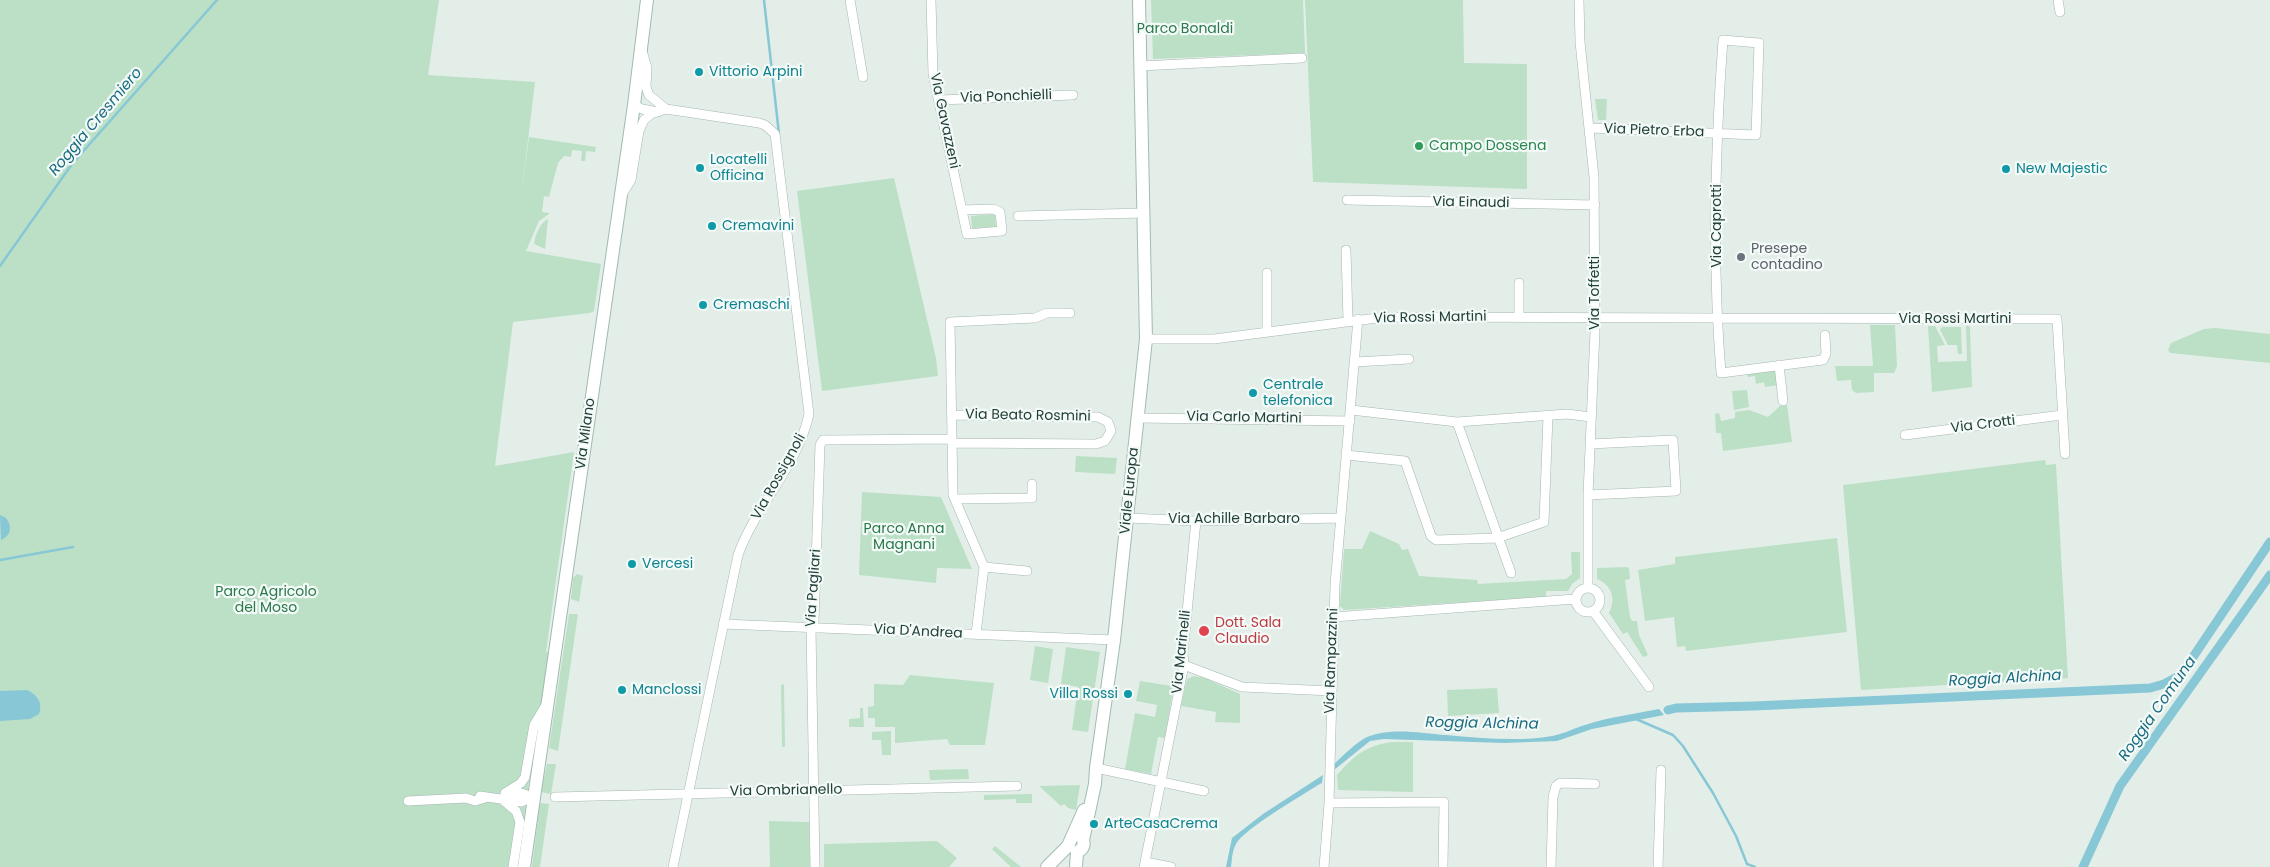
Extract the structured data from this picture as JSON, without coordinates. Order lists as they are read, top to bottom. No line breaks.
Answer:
{"streets":{"street":["Via Ponchielli","Via Gavazzeni","Via Pietro Erba","Via Einaudi","Via Caprotti","Via Toffetti","Via Rossi Martini","Via Beato Rosmini","Via Carlo Martini","Via Crotti","Via Milano","Via Rossignoli","Viale Europa","Via Achille Barbaro","Via Pagliari","Via D'Andrea","Via Marinelli","Via Rampazzini","Via Ombrianello"]},"crossings":[["Via Ponchielli","Via Gavazzeni"],["Via Pietro Erba","Via Caprotti"],["Via Pietro Erba","Via Toffetti"],["Via Einaudi","Via Toffetti"],["Via Caprotti","Via Rossi Martini"],["Via Toffetti","Via Rossi Martini"],["Via Rossi Martini","Via Crotti"],["Via Rossi Martini","Viale Europa"],["Via Rossi Martini","Via Rampazzini"],["Via Beato Rosmini","Via Pagliari"],["Via Carlo Martini","Viale Europa"],["Via Carlo Martini","Via Rampazzini"],["Via Milano","Via Rossignoli"],["Via Rossignoli","Via D'Andrea"],["Via Rossignoli","Via Ombrianello"],["Viale Europa","Via Achille Barbaro"],["Viale Europa","Via D'Andrea"],["Via Achille Barbaro","Via Marinelli"],["Via Achille Barbaro","Via Rampazzini"],["Via Pagliari","Via D'Andrea"],["Via Pagliari","Via Ombrianello"]],"water":["Roggia Cresmiero","Roggia Alchina","Roggia Comuna"],"parks":["Parco Bonaldi","Parco Anna Magnani","Parco Agricolo del Moso"],"places":["Vittorio Arpini","Campo Dossena","Locatelli Officina","New Majestic","Cremavini","Presepe contadino","Cremaschi","Centrale telefonica","Vercesi","Dott. Sala Claudio","Manclossi","Villa Rossi","ArteCasaCrema"]}
